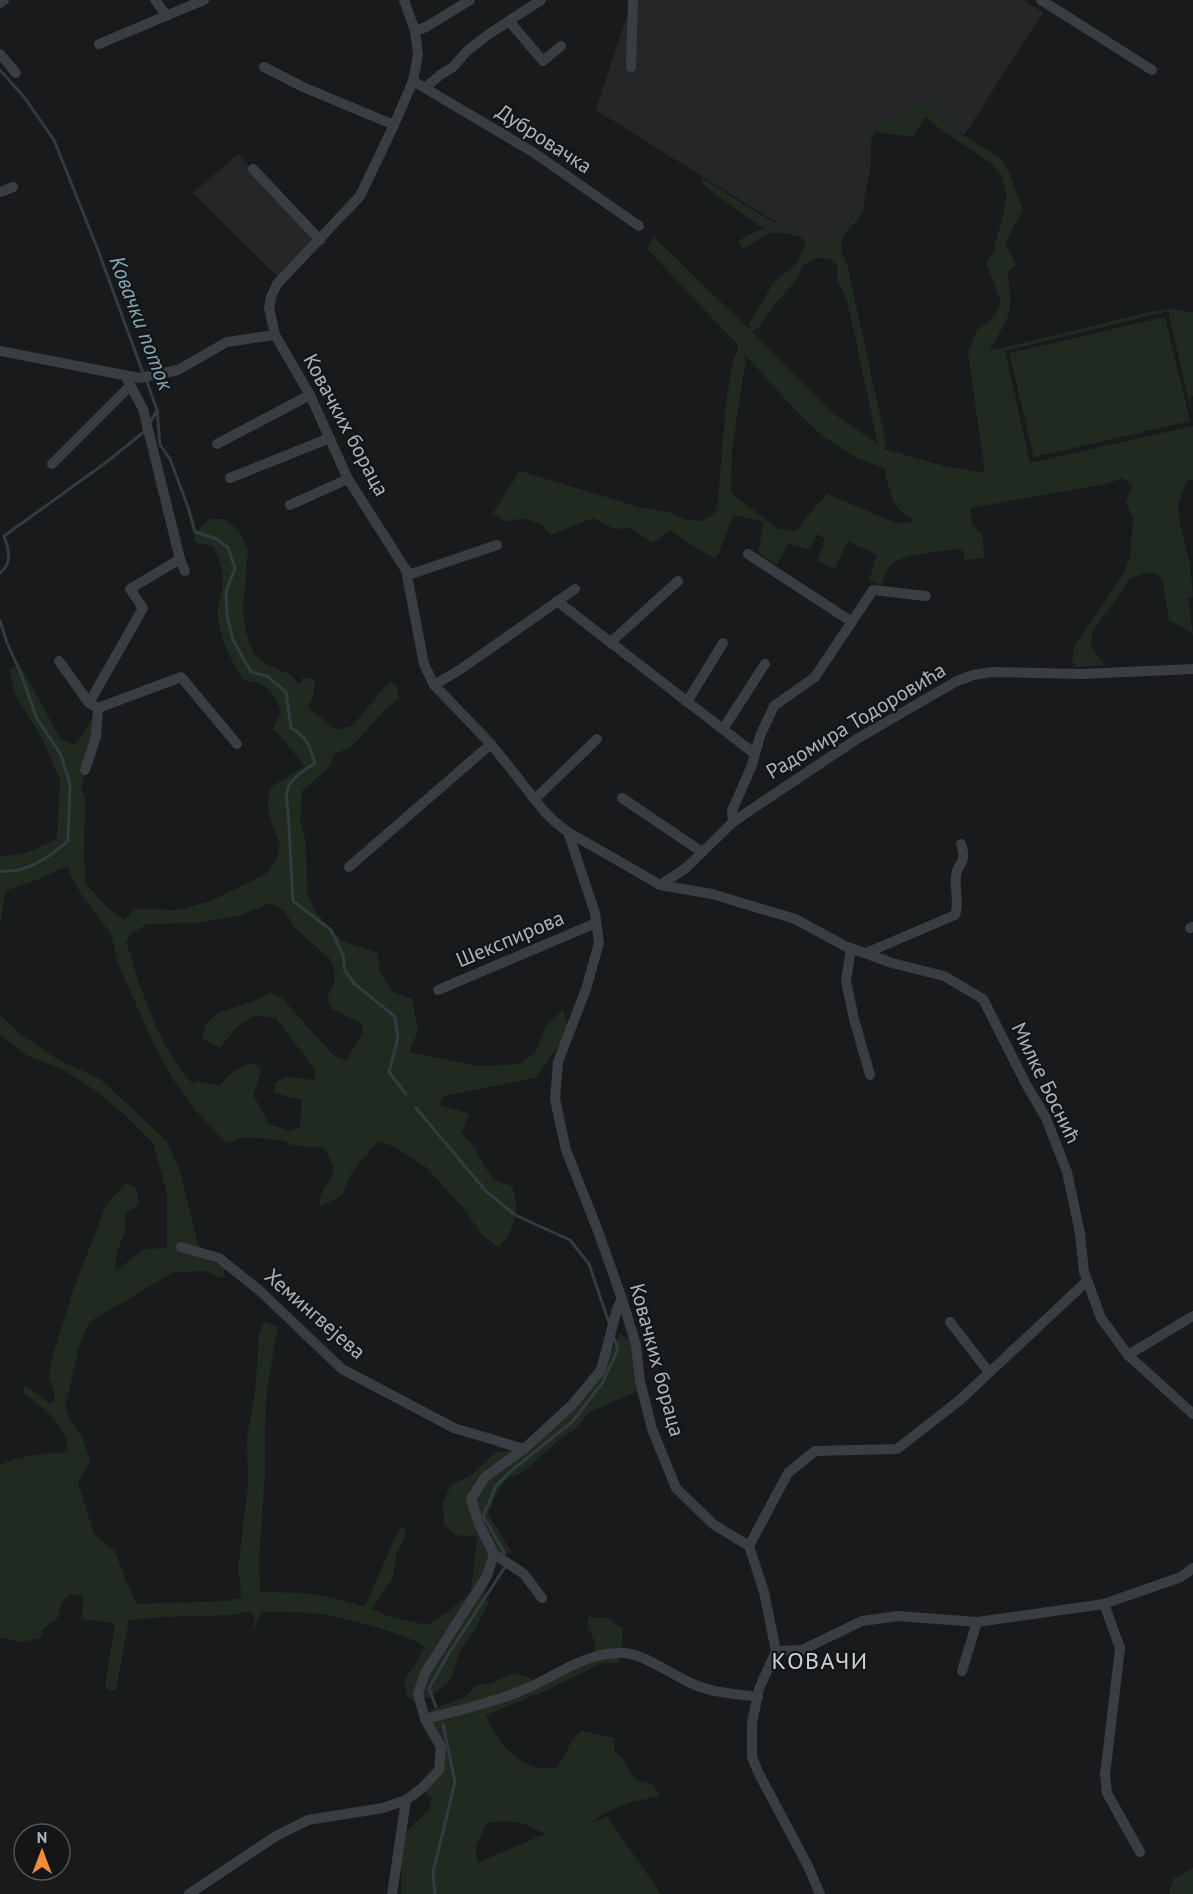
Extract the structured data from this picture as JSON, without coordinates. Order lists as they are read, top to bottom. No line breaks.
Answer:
{"streets":{"street":["Дубровачка","Ковачких бораца","Радомира Тодоровића","Шекспирова","Милке Боснић","Хемингвејева"]},"crossings":[["Дубровачка","Ковачких бораца"],["Ковачких бораца","Радомира Тодоровића"],["Ковачких бораца","Шекспирова"],["Ковачких бораца","Милке Боснић"],["Радомира Тодоровића","Милке Боснић"]],"districts":["КОВАЧИ"],"water":["Ковачки поток"],"north":"top"}
